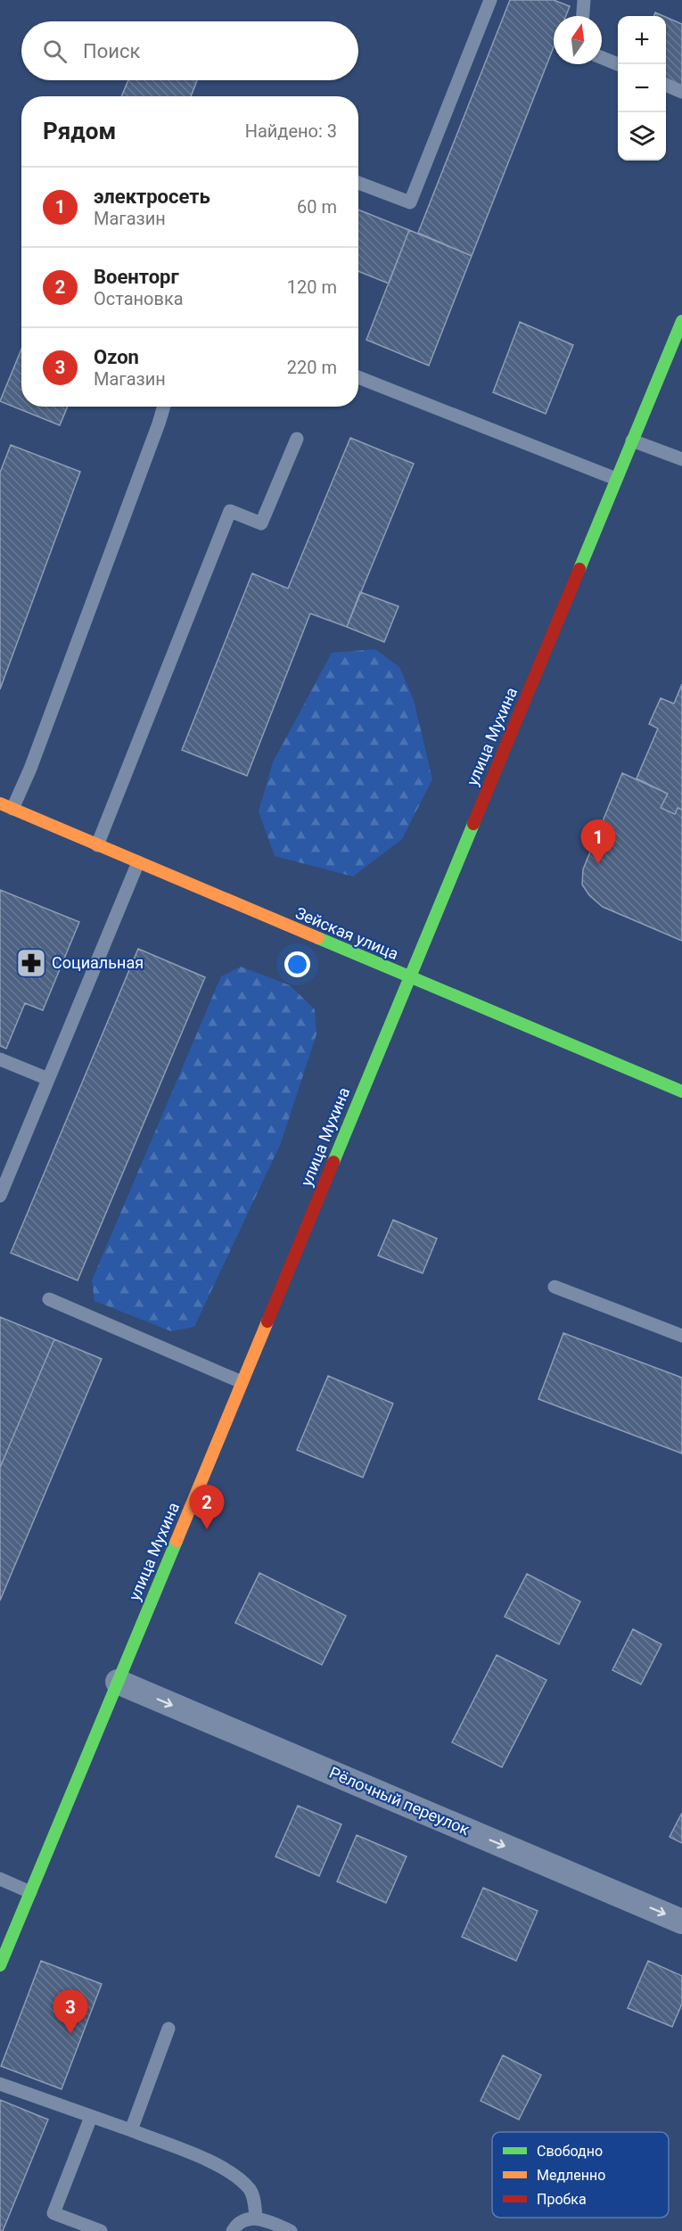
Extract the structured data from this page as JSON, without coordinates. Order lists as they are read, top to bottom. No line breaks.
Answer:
{"streets":{"main road":["улица Мухина","Зейская улица"],"street":["Рёлочный переулок"]},"crossings":[["улица Мухина","Зейская улица"],["улица Мухина","Рёлочный переулок"]],"one_way":["Рёлочный переулок"],"places":{"pharmacy":["Социальная"]},"legend":["Свободно","Медленно","Пробка"],"north":"top","page":{"map_buttons":["+","−"],"search":"Поиск","heading":["Рядом","Найдено: 3"],"list":[{"mark":"1","name":"электросеть","note":"Магазин","value":"60 m"},{"mark":"2","name":"Военторг","note":"Остановка","value":"120 m"},{"mark":"3","name":"Ozon","note":"Магазин","value":"220 m"}],"pins":["1","2","3"]}}
